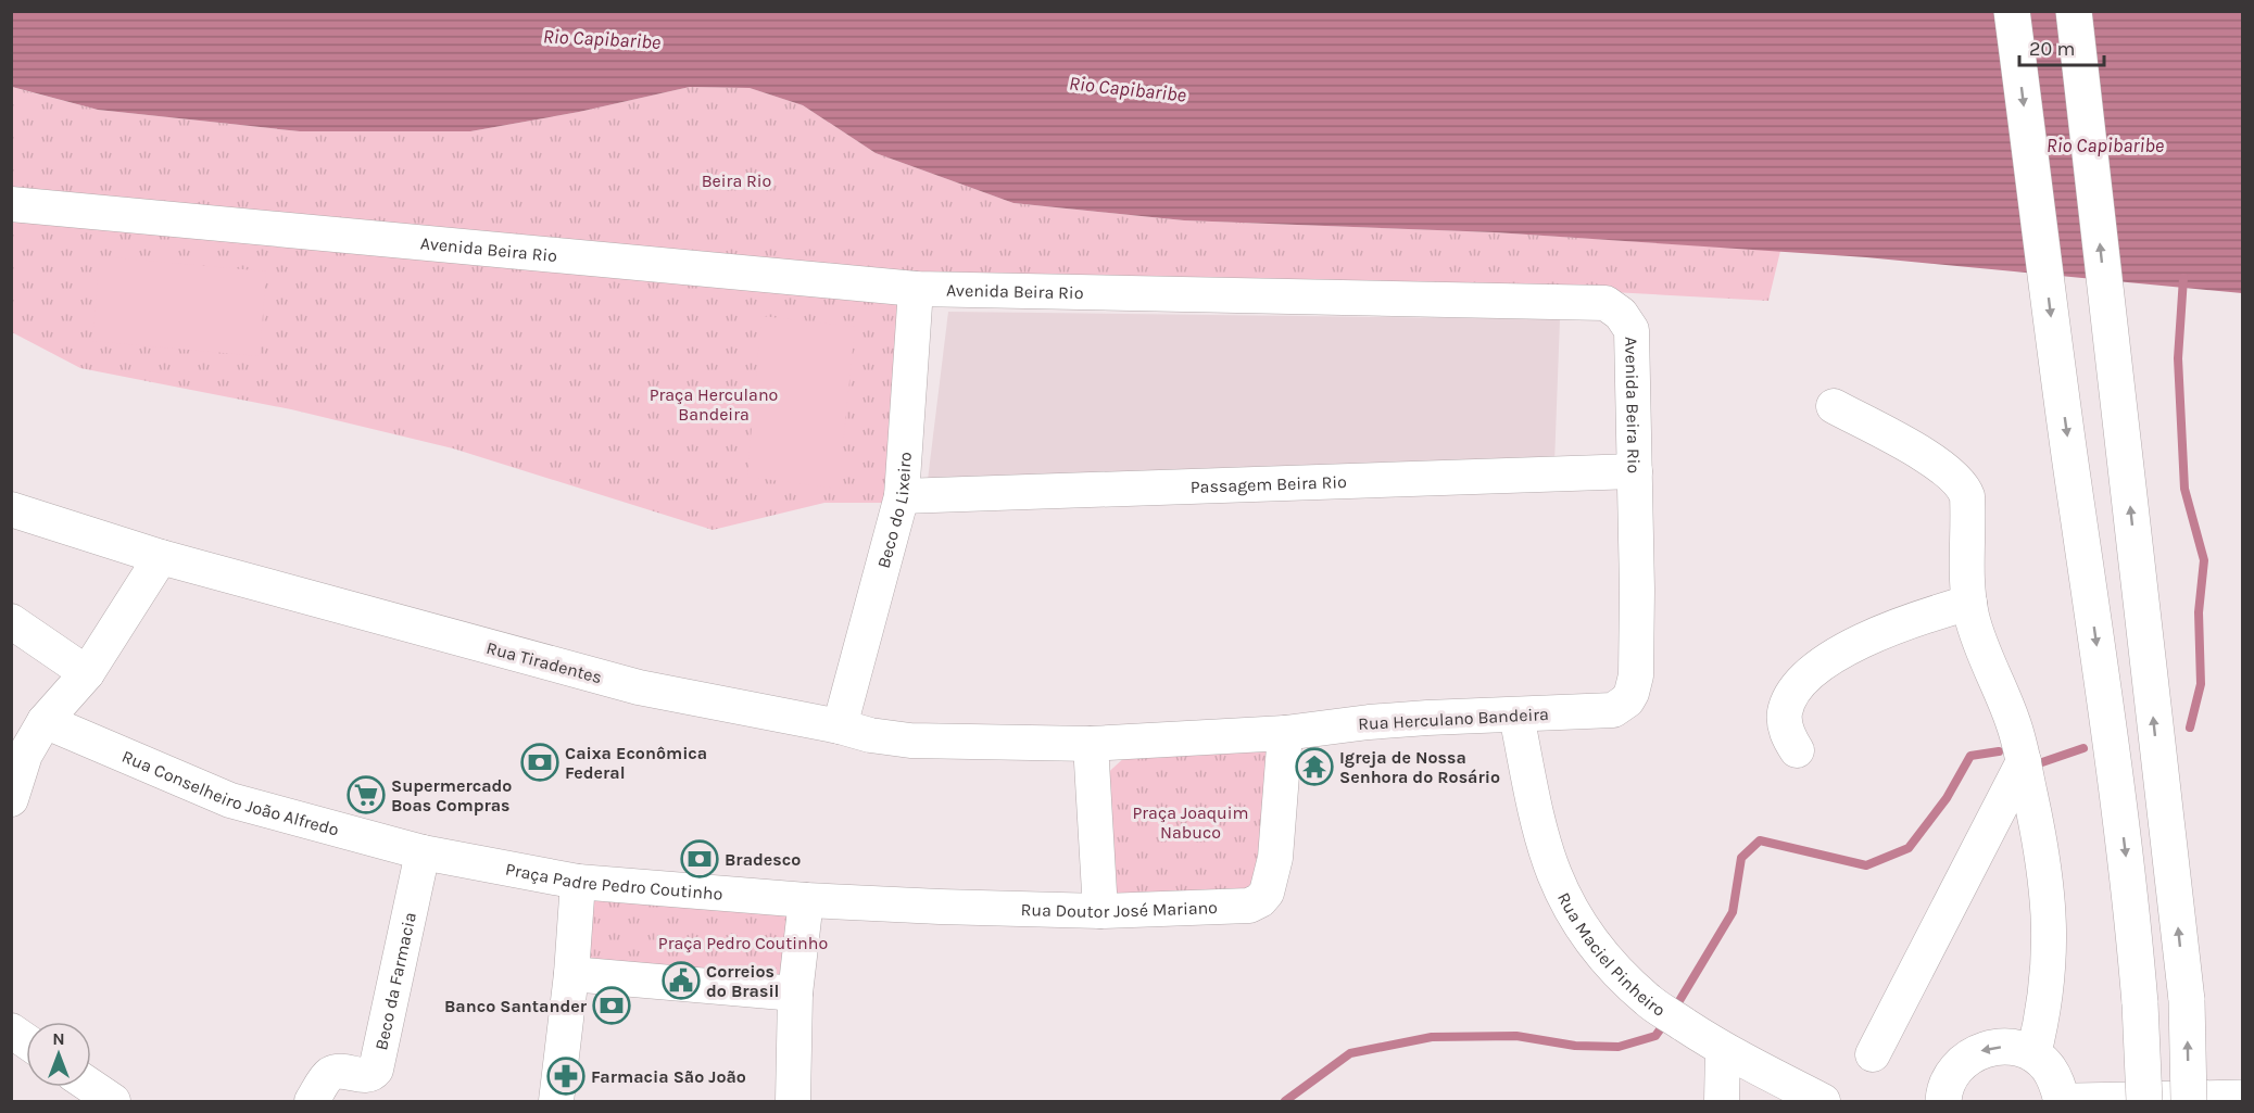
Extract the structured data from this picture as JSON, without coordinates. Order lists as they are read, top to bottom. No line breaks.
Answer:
{"streets":{"street":["Avenida Beira Rio","Passagem Beira Rio","Beco do Lixeiro","Rua Tiradentes","Rua Herculano Bandeira","Rua Conselheiro João Alfredo","Praça Padre Pedro Coutinho","Rua Doutor José Mariano","Rua Maciel Pinheiro","Beco da Farmacia"]},"crossings":[["Avenida Beira Rio","Passagem Beira Rio"],["Avenida Beira Rio","Beco do Lixeiro"],["Avenida Beira Rio","Rua Herculano Bandeira"],["Passagem Beira Rio","Beco do Lixeiro"],["Beco do Lixeiro","Rua Tiradentes"],["Rua Herculano Bandeira","Rua Doutor José Mariano"],["Rua Herculano Bandeira","Rua Maciel Pinheiro"],["Rua Conselheiro João Alfredo","Praça Padre Pedro Coutinho"],["Rua Conselheiro João Alfredo","Beco da Farmacia"],["Praça Padre Pedro Coutinho","Rua Doutor José Mariano"],["Praça Padre Pedro Coutinho","Beco da Farmacia"]],"water":["Rio Capibaribe"],"parks":["Beira Rio","Praça Herculano Bandeira","Praça Joaquim Nabuco","Praça Pedro Coutinho"],"places":{"bank":["Caixa Econômica Federal","Bradesco","Banco Santander"],"temple":["Igreja de Nossa Senhora do Rosário"],"supermarket":["Supermercado Boas Compras"],"public building":["Correios do Brasil"],"pharmacy":["Farmacia São João"]},"scale_bar":"20 m","north":"top"}
